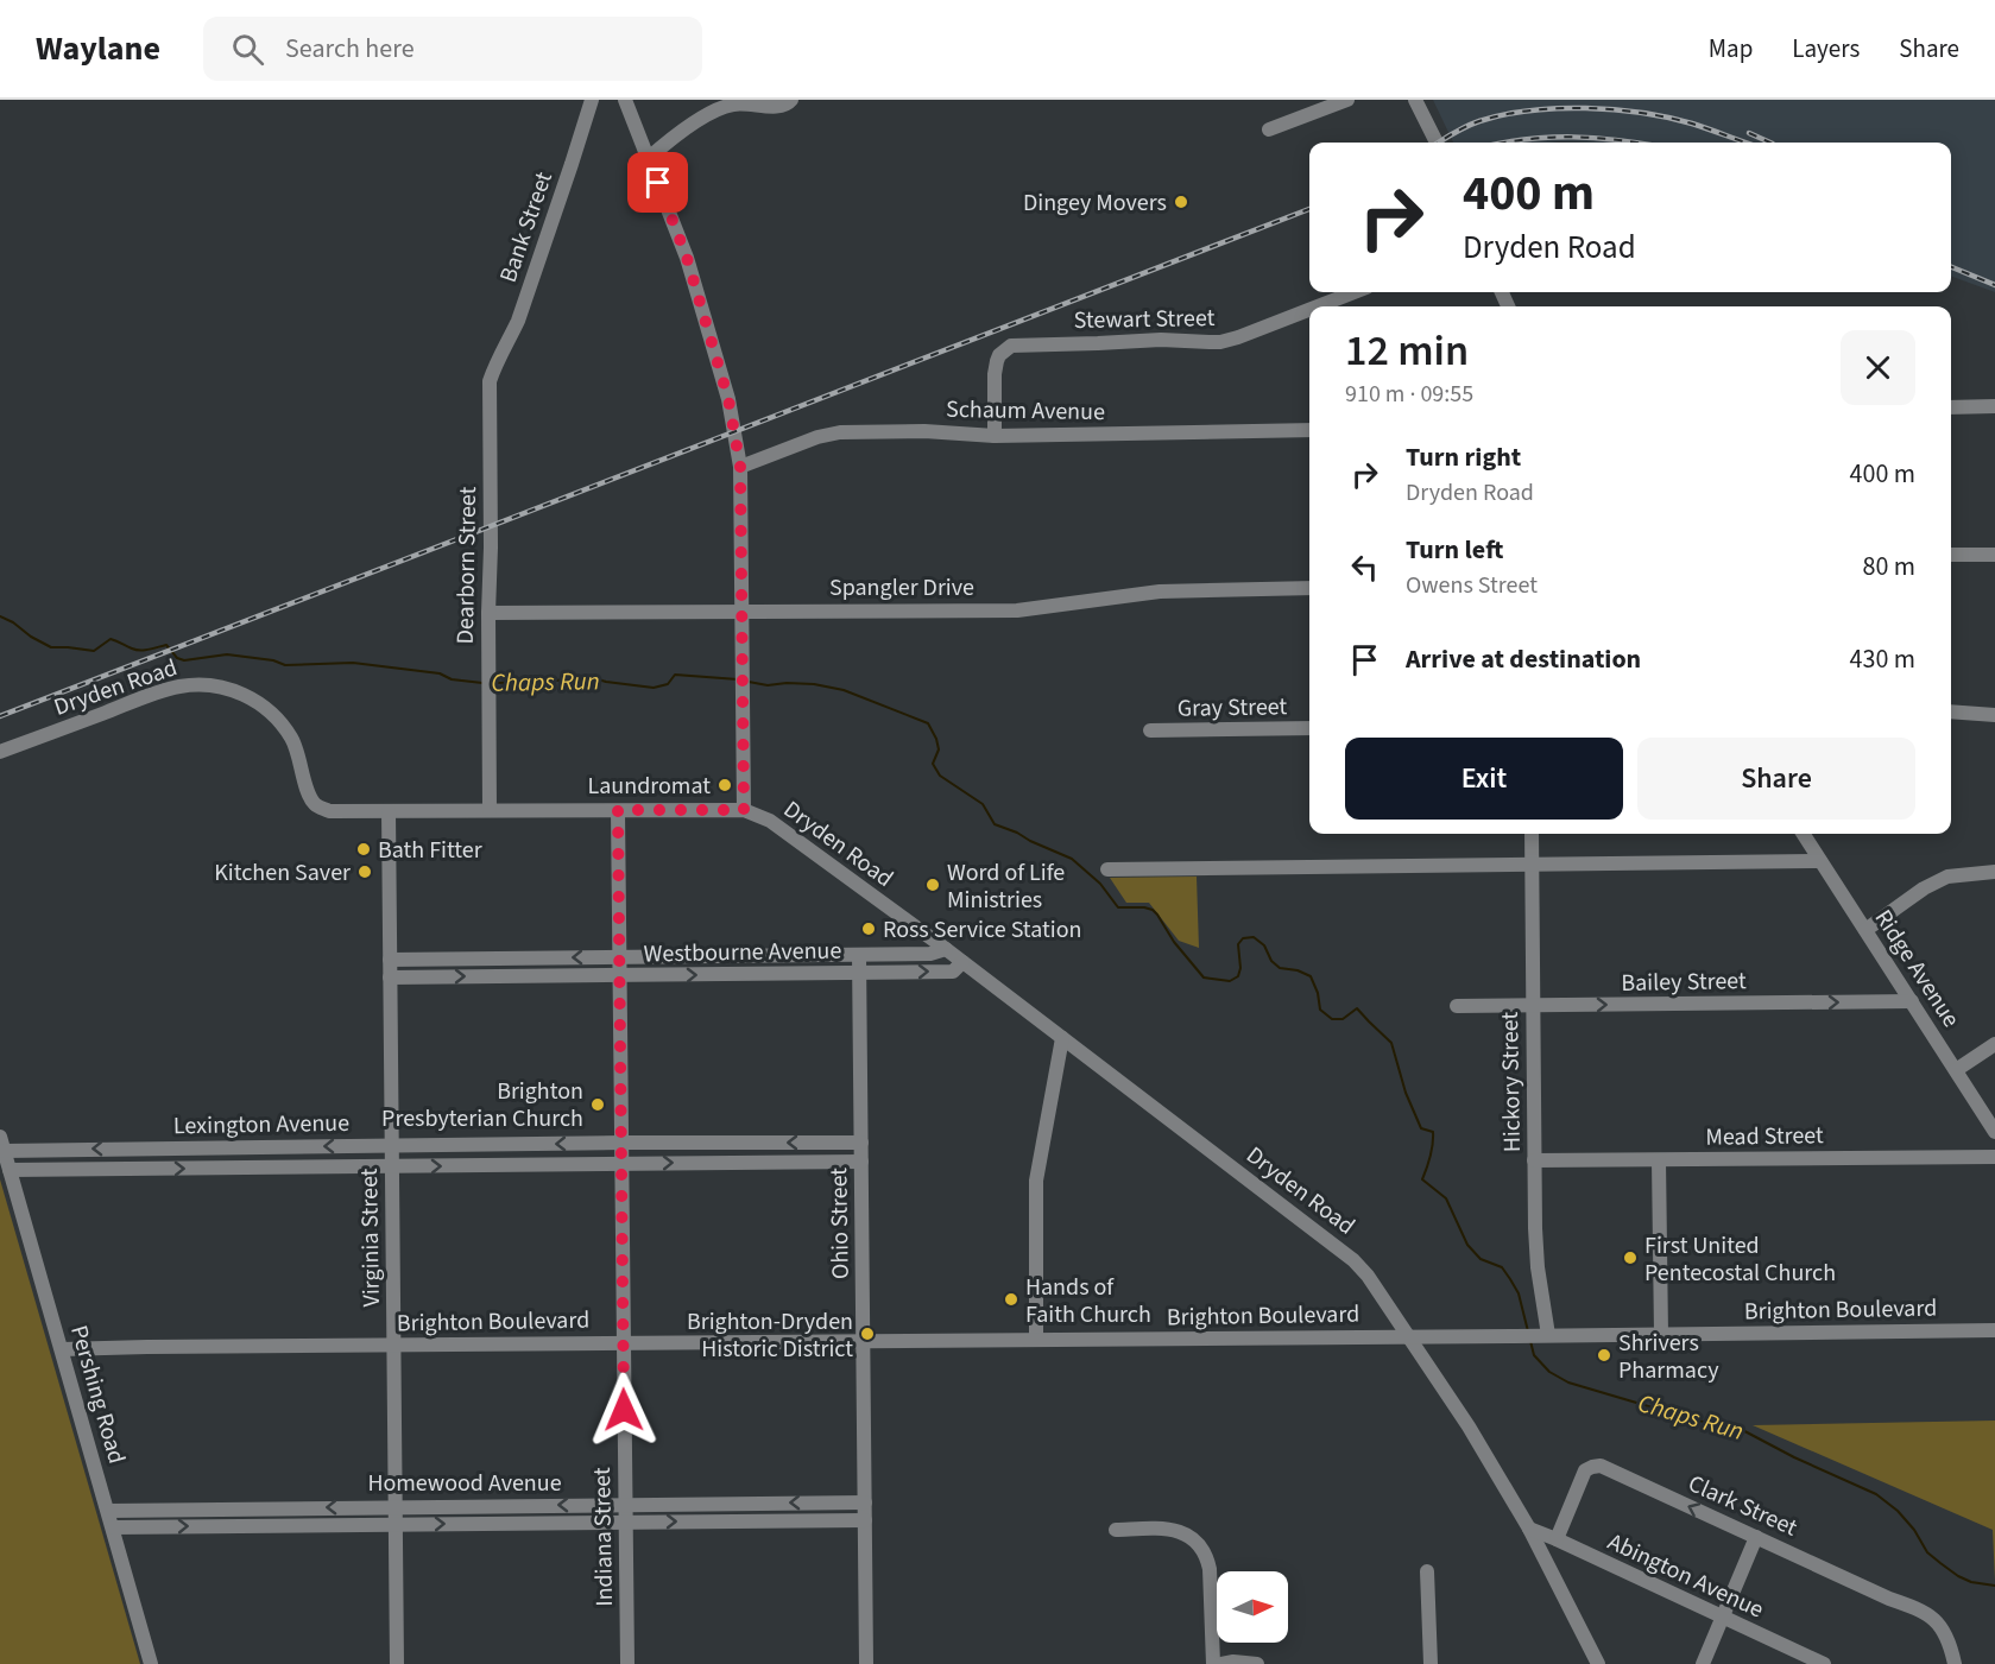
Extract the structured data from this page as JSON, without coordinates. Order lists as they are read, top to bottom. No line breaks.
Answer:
{"streets":{"street":["Bank Street","Stewart Street","Schaum Avenue","Dearborn Street","Spangler Drive","Dryden Road","Gray Street","Westbourne Avenue","Ridge Avenue","Bailey Street","Hickory Street","Lexington Avenue","Mead Street","Ohio Street","Virginia Street","Brighton Boulevard","Pershing Road","Homewood Avenue","Clark Street","Indiana Street","Abington Avenue"]},"crossings":[["Bank Street","Dearborn Street"],["Stewart Street","Schaum Avenue"],["Dearborn Street","Spangler Drive"],["Dearborn Street","Dryden Road"],["Dryden Road","Westbourne Avenue"],["Dryden Road","Virginia Street"],["Dryden Road","Brighton Boulevard"],["Dryden Road","Indiana Street"],["Dryden Road","Abington Avenue"],["Westbourne Avenue","Ohio Street"],["Westbourne Avenue","Virginia Street"],["Westbourne Avenue","Indiana Street"],["Ridge Avenue","Bailey Street"],["Bailey Street","Hickory Street"],["Hickory Street","Mead Street"],["Hickory Street","Brighton Boulevard"],["Lexington Avenue","Ohio Street"],["Lexington Avenue","Virginia Street"],["Lexington Avenue","Pershing Road"],["Lexington Avenue","Indiana Street"],["Ohio Street","Brighton Boulevard"],["Ohio Street","Homewood Avenue"],["Virginia Street","Brighton Boulevard"],["Virginia Street","Homewood Avenue"],["Brighton Boulevard","Pershing Road"],["Brighton Boulevard","Indiana Street"],["Pershing Road","Homewood Avenue"],["Homewood Avenue","Indiana Street"],["Clark Street","Abington Avenue"]],"one_way":["Bailey Street"],"water":["Chaps Run"],"places":["Dingey Movers","Laundromat","Bath Fitter","Kitchen Saver","Word of Life Ministries","Ross Service Station","Brighton Presbyterian Church","First United Pentecostal Church","Hands of Faith Church","Brighton-Dryden Historic District","Shrivers Pharmacy"],"north":"right","page":{"header":"Waylane","search":"Search here","nav":["Map","Layers","Share"],"turn":["400 m","Dryden Road"],"heading":["12 min","910 m · 09:55"],"list":[{"name":"Turn right","note":"Dryden Road","value":"400 m"},{"name":"Turn left","note":"Owens Street","value":"80 m"},{"name":"Arrive at destination","value":"430 m"}],"buttons":["Exit","Share"]}}
